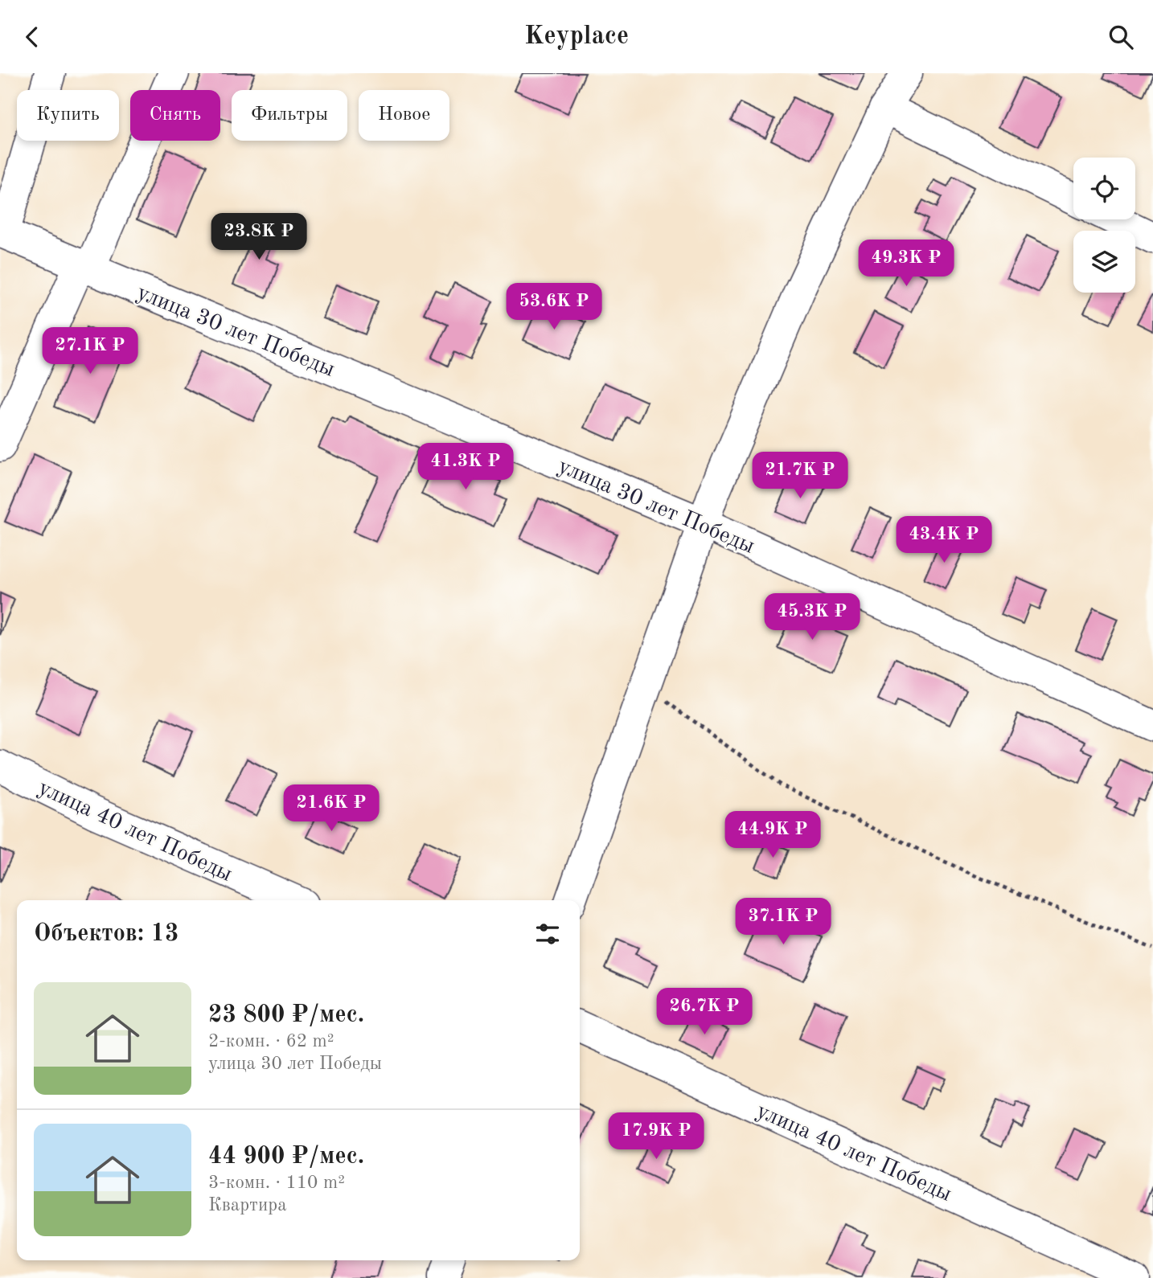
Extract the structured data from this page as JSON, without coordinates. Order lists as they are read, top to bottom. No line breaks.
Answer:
{"streets":{"street":["улица 30 лет Победы","улица 40 лет Победы"]},"page":{"header":"Keyplace","chip":["Купить","Снять","Фильтры","Новое"],"price":["23.8K ₽","49.3K ₽","53.6K ₽","27.1K ₽","41.3K ₽","21.7K ₽","43.4K ₽","45.3K ₽","21.6K ₽","44.9K ₽","37.1K ₽","26.7K ₽","17.9K ₽"],"heading":"Объектов: 13","list":[{"name":"23 800 ₽/мес.","note":"2-комн. · 62 m² · улица 30 лет Победы"},{"name":"44 900 ₽/мес.","note":"3-комн. · 110 m² · Квартира"}]}}
